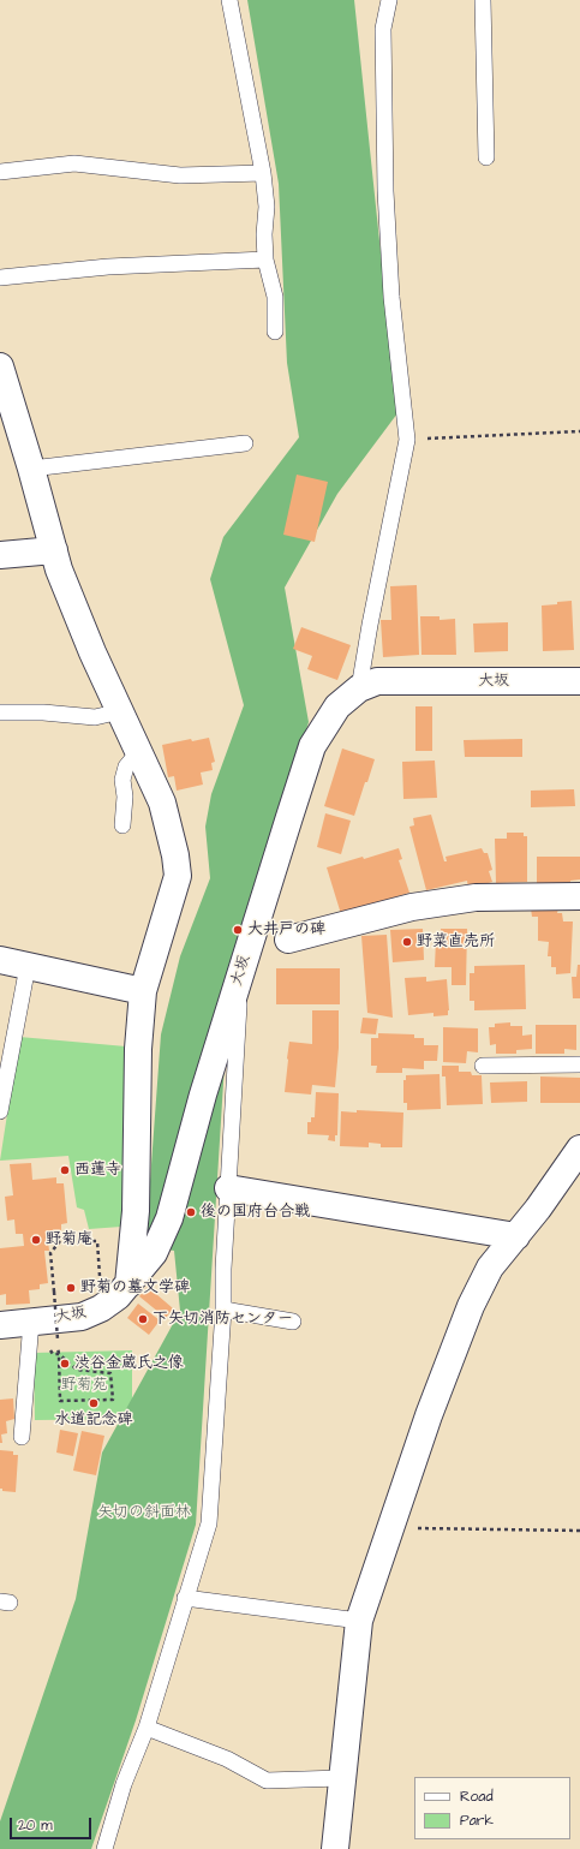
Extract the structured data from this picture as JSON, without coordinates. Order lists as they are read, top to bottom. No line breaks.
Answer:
{"streets":{"street":["大坂"]},"parks":["野菊苑","矢切の斜面林"],"places":["大井戸の碑","野菜直売所","西蓮寺","後の国府台合戦","野菊庵","野菊の墓文学碑","下矢切消防センター","渋谷金蔵氏之像","水道記念碑"],"legend":["Road","Park"],"scale_bar":"20 m"}
